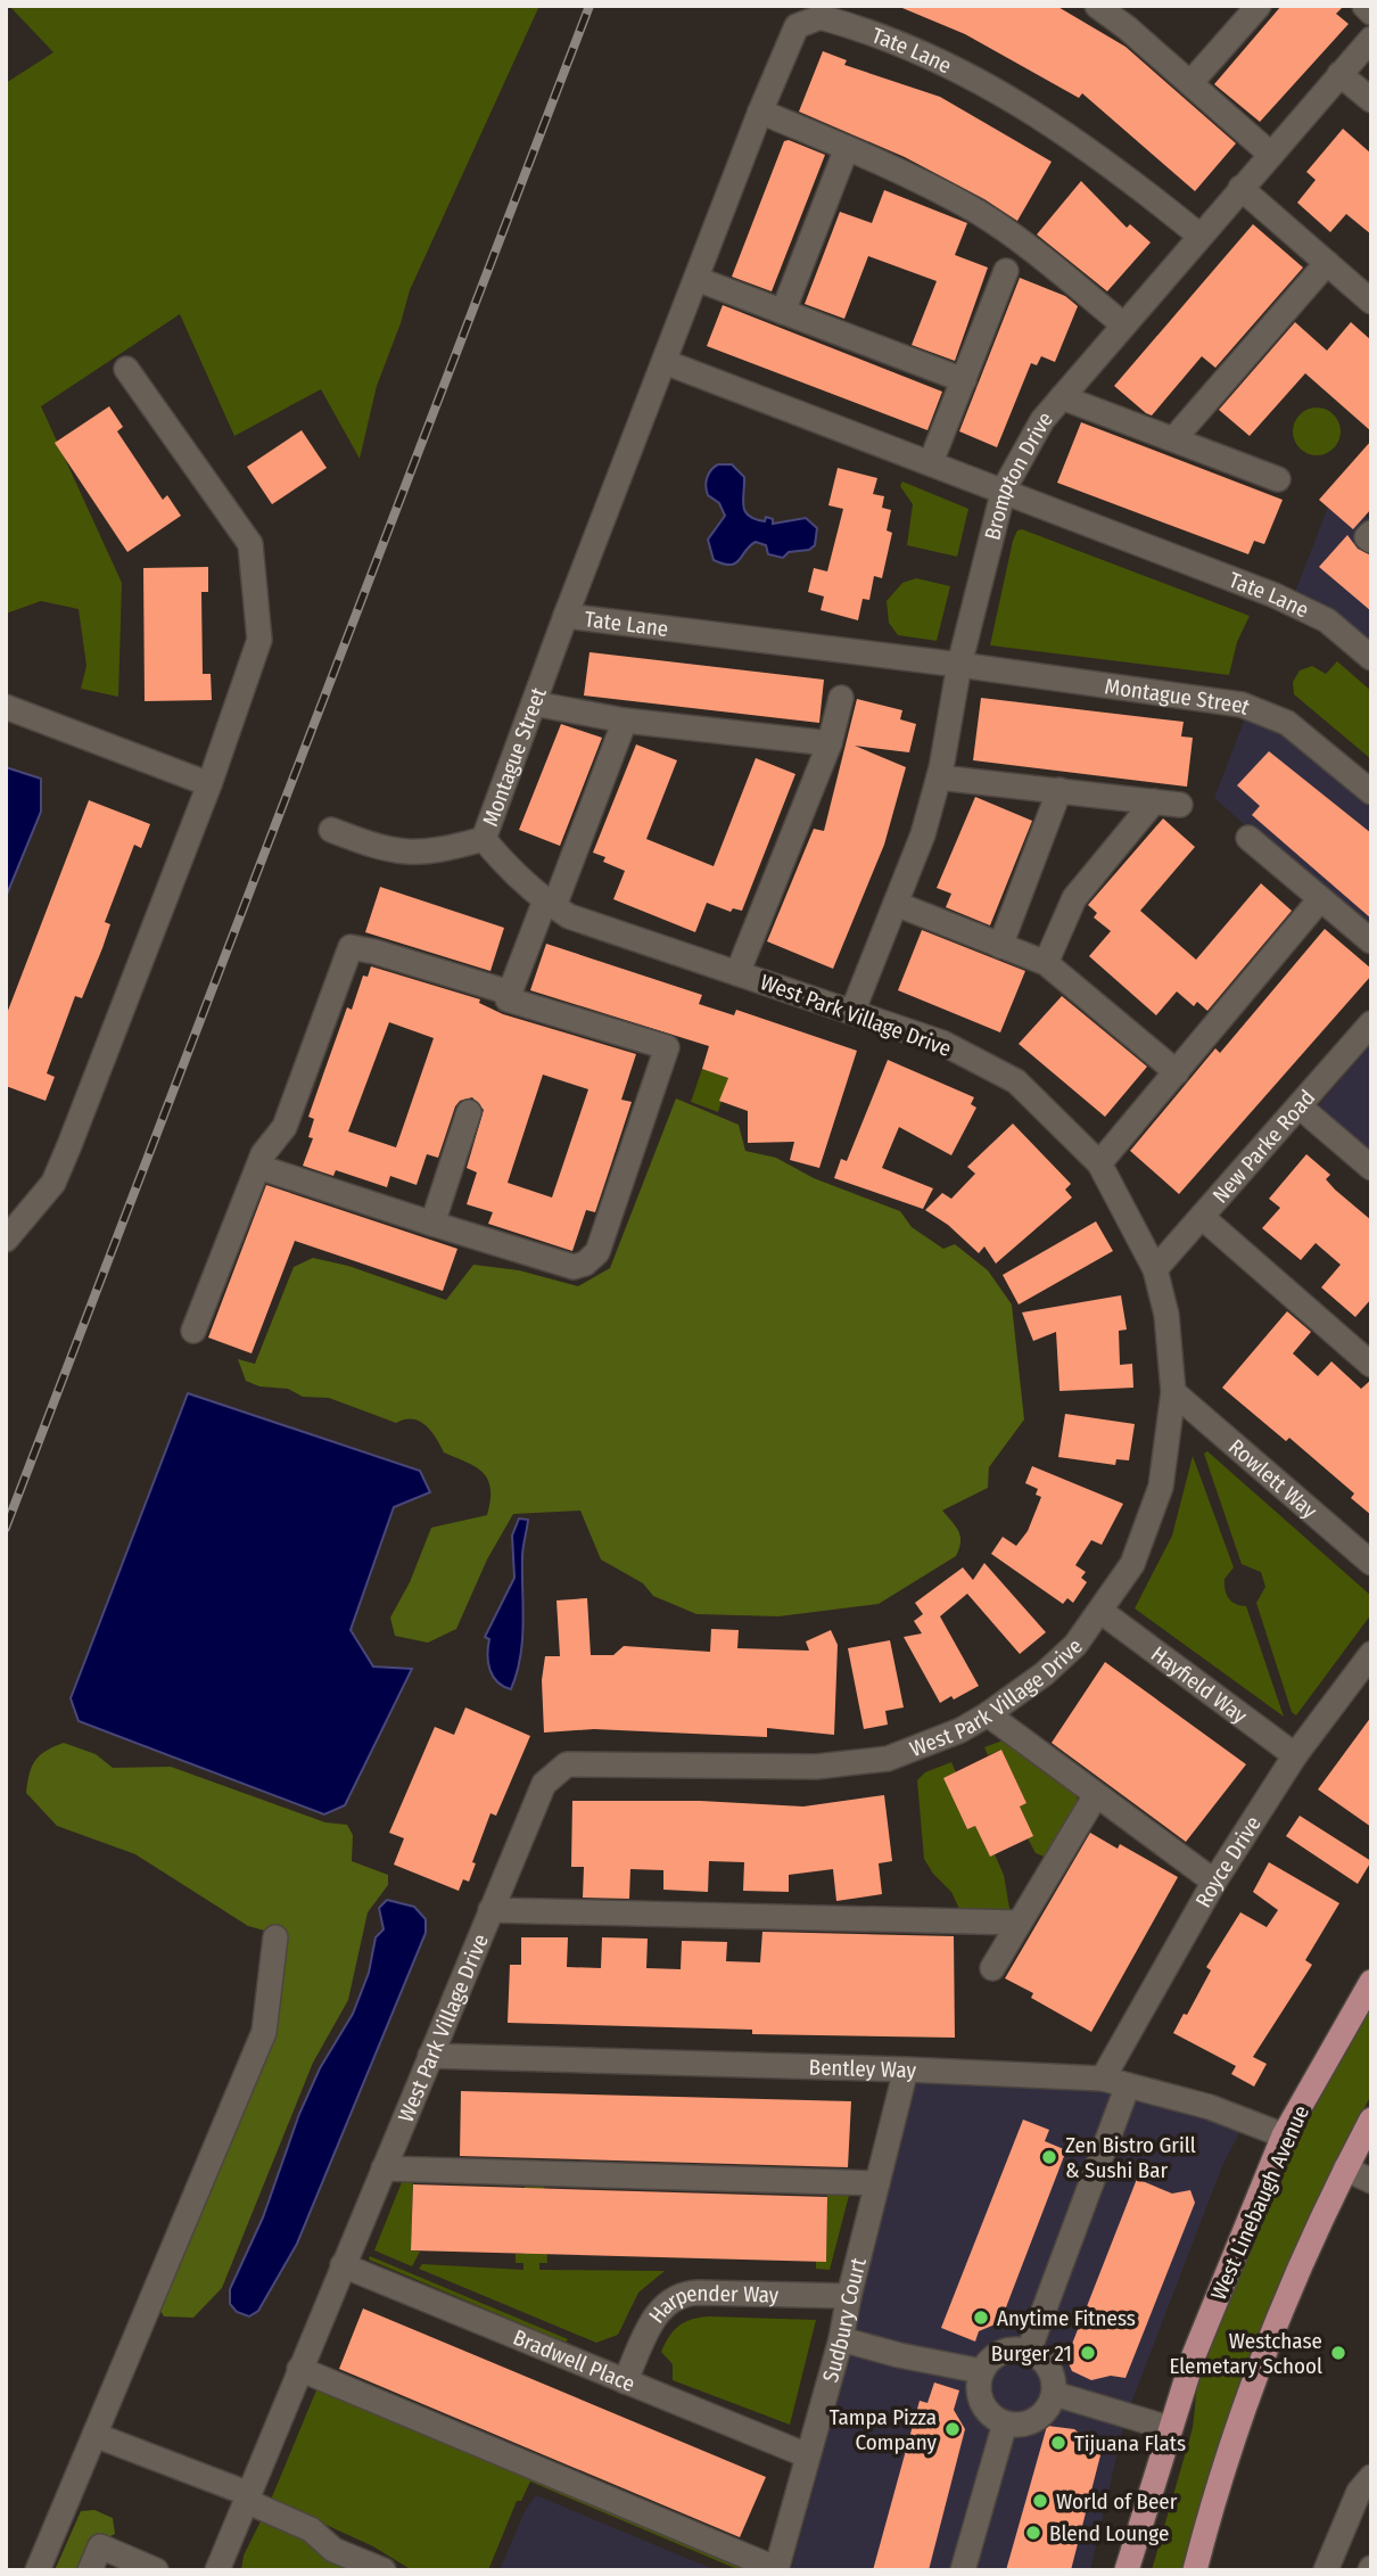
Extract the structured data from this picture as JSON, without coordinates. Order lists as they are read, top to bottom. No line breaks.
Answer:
{"streets":{"main road":["West Linebaugh Avenue"],"street":["Tate Lane","Brompton Drive","Montague Street","West Park Village Drive","New Parke Road","Rowlett Way","Hayfield Way","Royce Drive","Bentley Way","Harpender Way","Sudbury Court","Bradwell Place"]},"crossings":[["Tate Lane","Brompton Drive"],["Tate Lane","Montague Street"],["Brompton Drive","Montague Street"],["Brompton Drive","West Park Village Drive"],["Montague Street","West Park Village Drive"],["West Park Village Drive","New Parke Road"],["West Park Village Drive","Rowlett Way"],["West Park Village Drive","Hayfield Way"],["West Park Village Drive","Bentley Way"],["West Park Village Drive","Bradwell Place"],["Hayfield Way","Royce Drive"],["Royce Drive","Bentley Way"],["Bentley Way","West Linebaugh Avenue"],["Bentley Way","Sudbury Court"],["Harpender Way","Sudbury Court"],["Harpender Way","Bradwell Place"],["Sudbury Court","Bradwell Place"]],"places":["Zen Bistro Grill & Sushi Bar","Anytime Fitness","Burger 21","Westchase Elemetary School","Tampa Pizza Company","Tijuana Flats","World of Beer","Blend Lounge"]}
